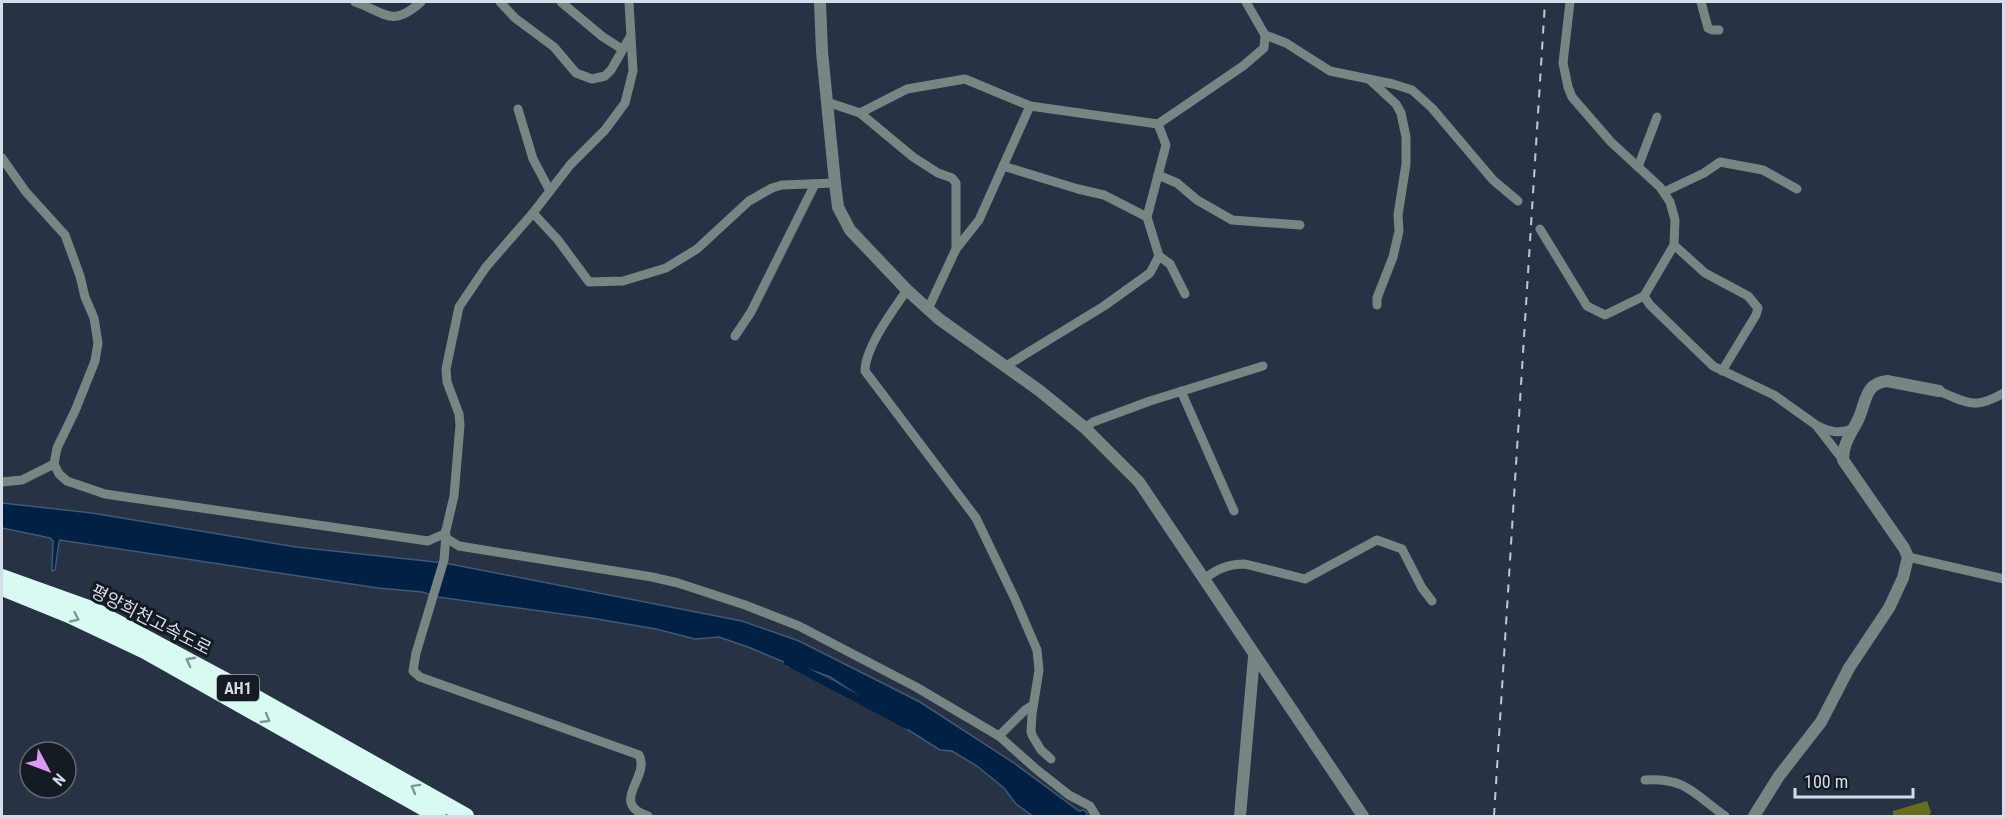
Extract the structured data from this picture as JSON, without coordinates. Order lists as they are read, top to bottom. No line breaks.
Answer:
{"streets":{"highway":["평양희천고속도로","AH1"]},"scale_bar":"100 m","north":"bottom right"}
